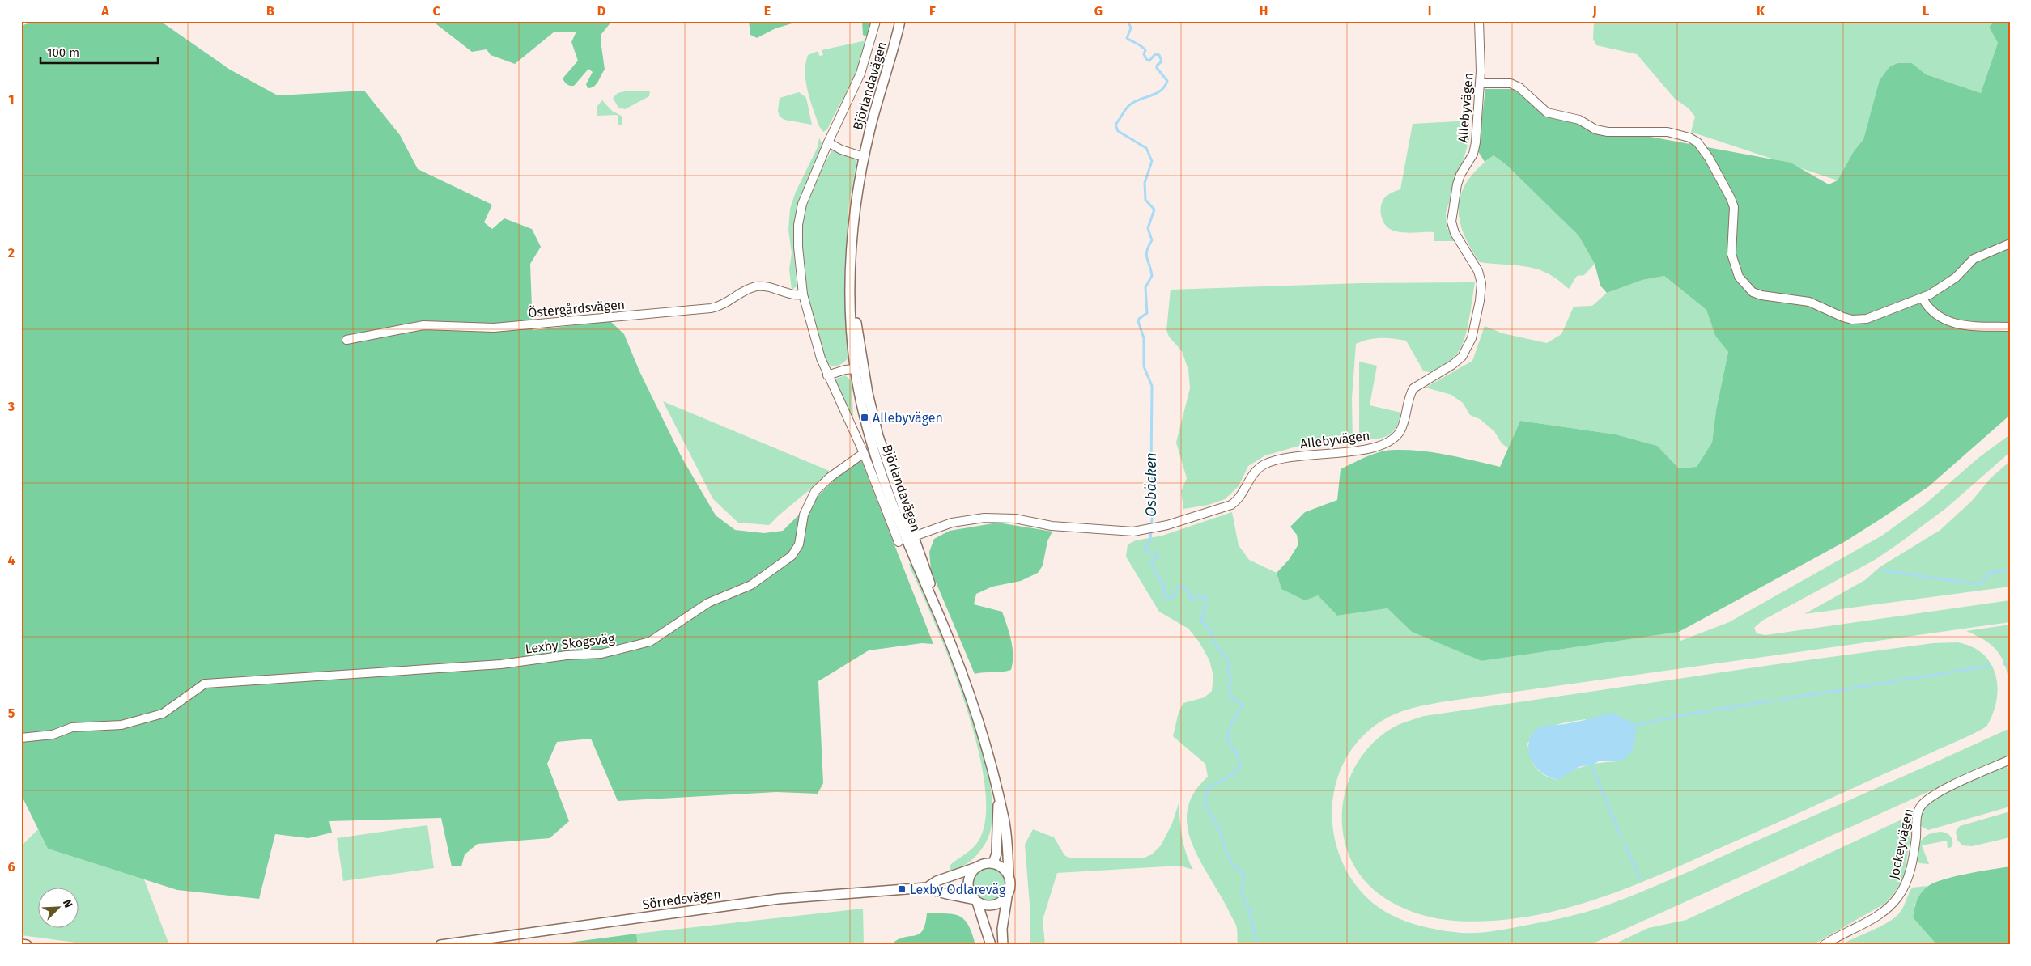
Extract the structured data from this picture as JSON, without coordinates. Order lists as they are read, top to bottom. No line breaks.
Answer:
{"streets":{"street":["Björlandavägen","Allebyvägen","Östergårdsvägen","Lexby Skogsväg","Jockeyvägen","Sörredsvägen"]},"crossings":[["Björlandavägen","Allebyvägen"],["Björlandavägen","Östergårdsvägen"],["Björlandavägen","Lexby Skogsväg"],["Björlandavägen","Sörredsvägen"]],"water":["Osbäcken"],"places":{"transit":["Allebyvägen","Lexby Odlareväg"]},"scale_bar":"100 m","north":"top right","grid":{"columns":["A","B","C","D","E","F","G","H","I","J","K","L"],"rows":["1","2","3","4","5","6"]}}
